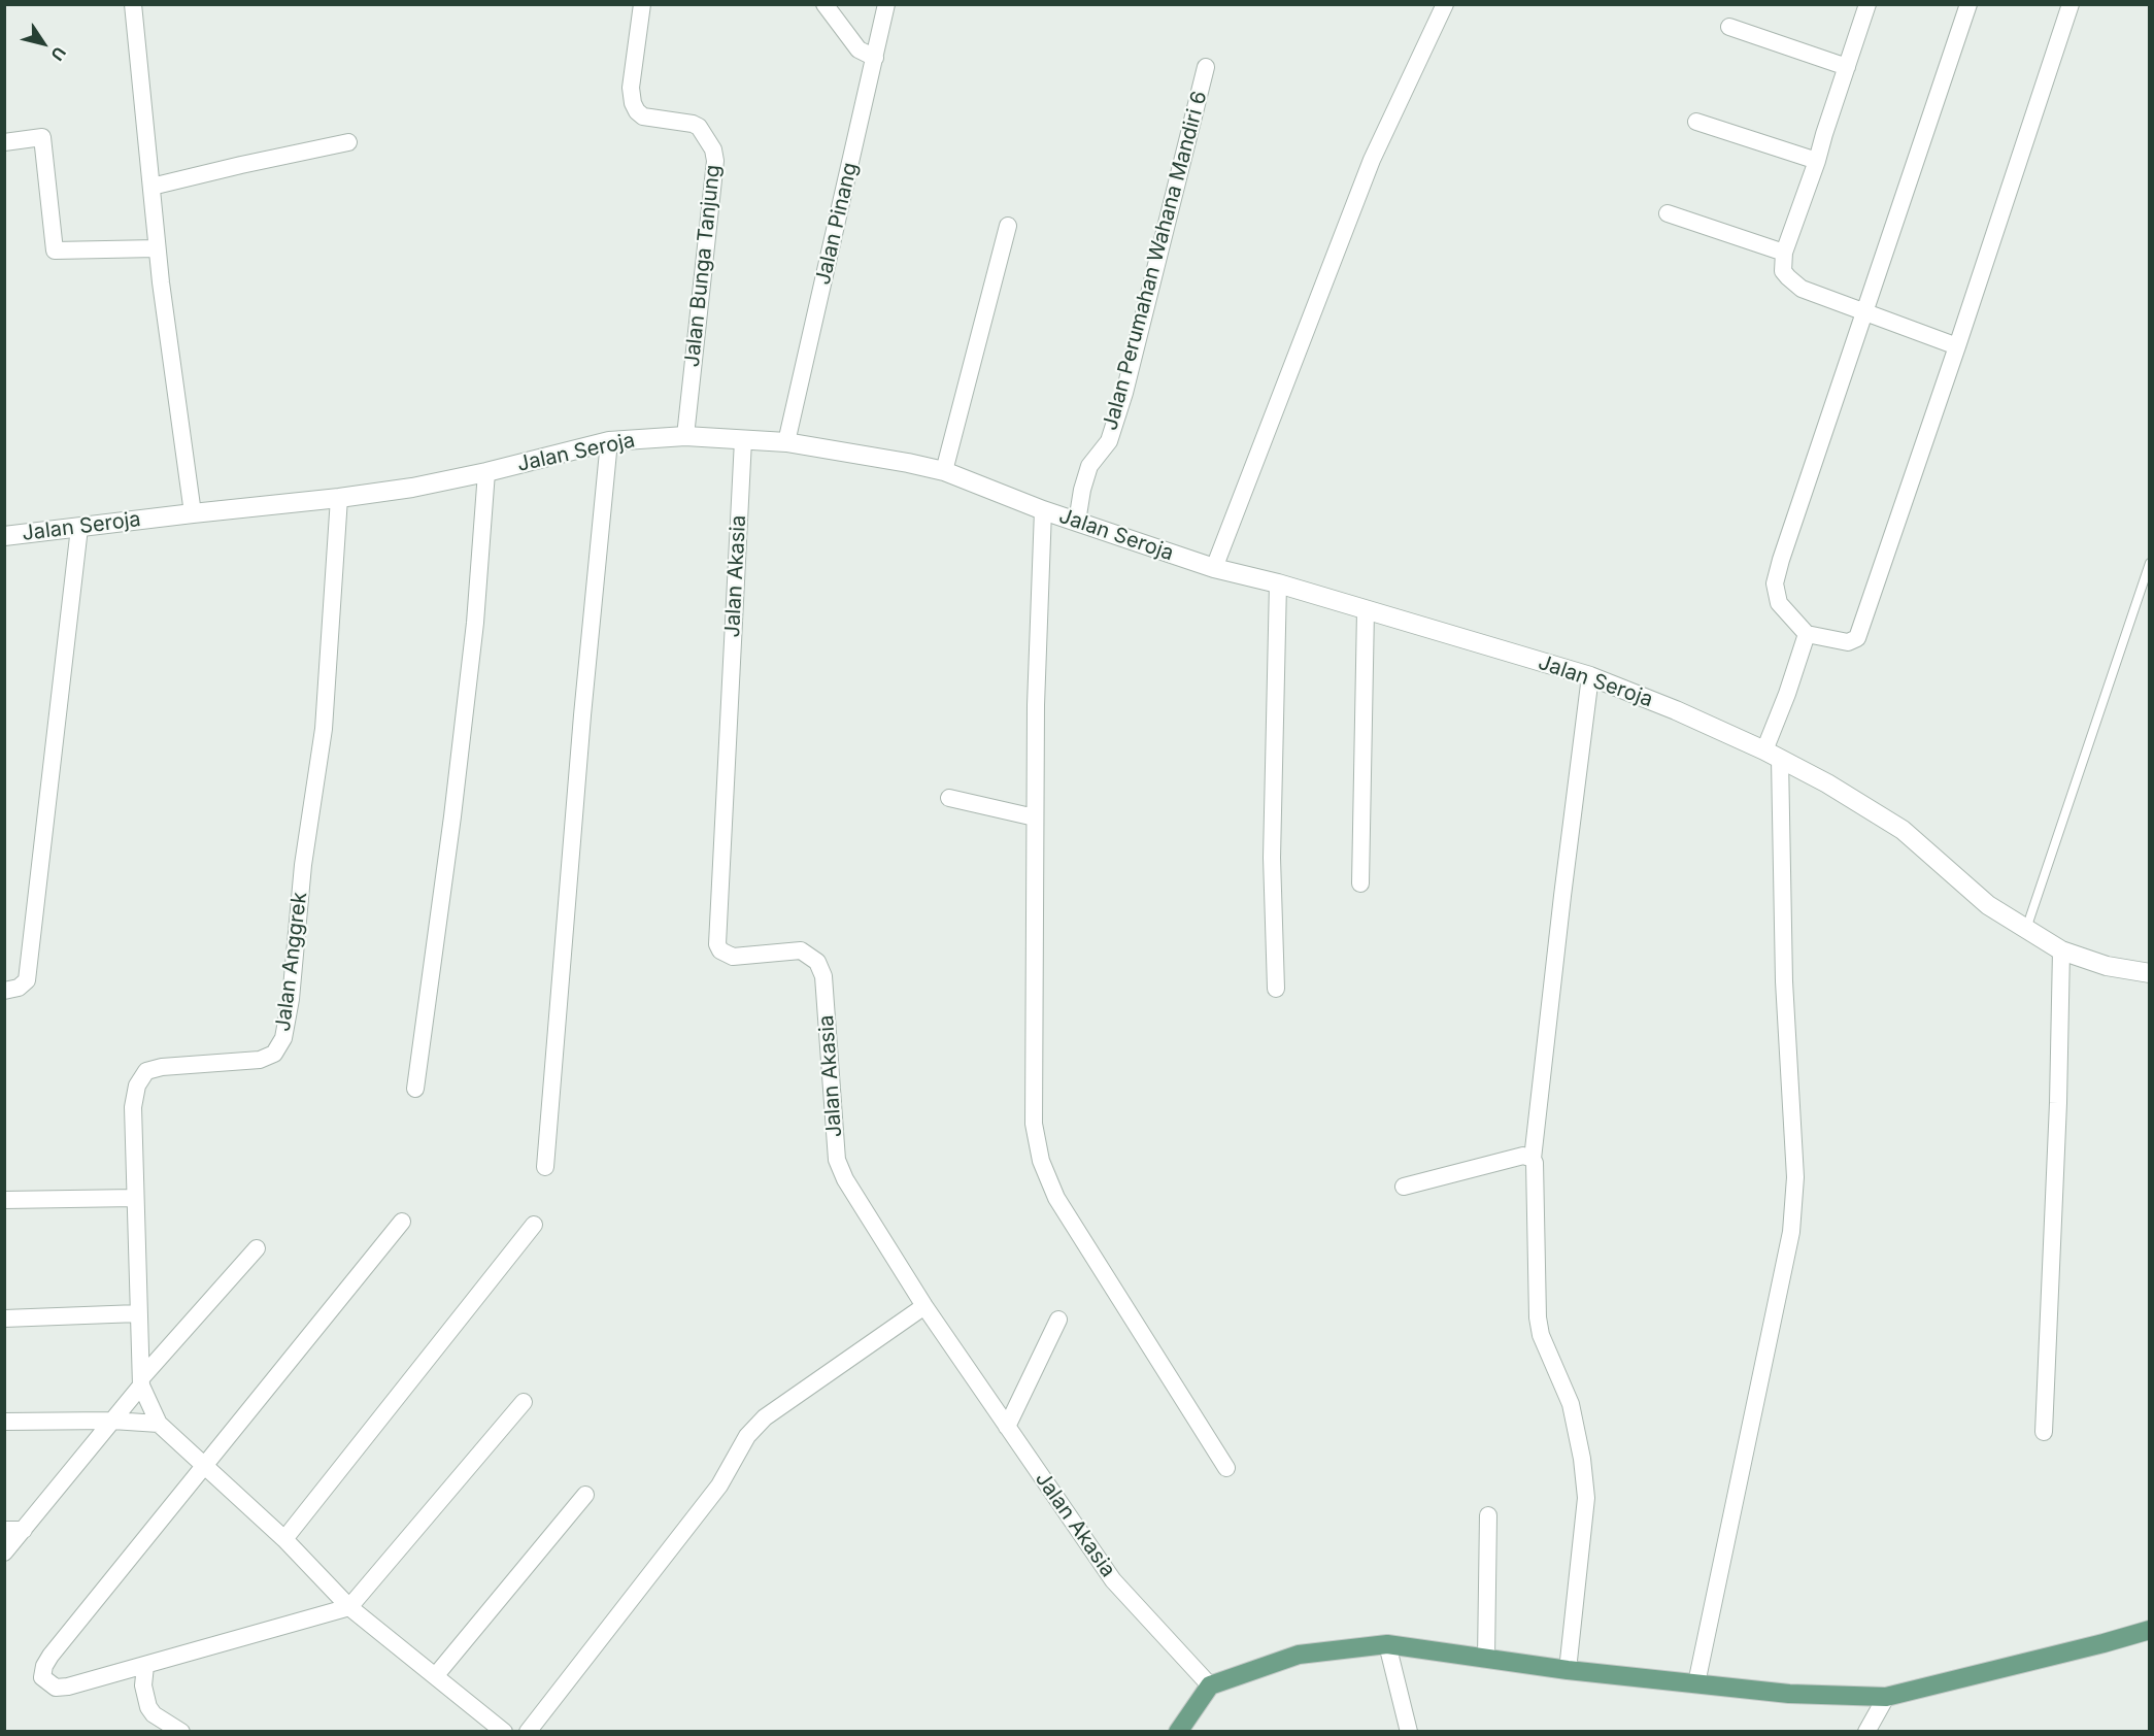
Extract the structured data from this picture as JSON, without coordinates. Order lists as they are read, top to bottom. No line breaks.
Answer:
{"streets":{"street":["Jalan Pinang","Jalan Perumahan Wahana Mandiri 6","Jalan Bunga Tanjung","Jalan Seroja","Jalan Akasia","Jalan Anggrek"]},"crossings":[["Jalan Pinang","Jalan Seroja"],["Jalan Perumahan Wahana Mandiri 6","Jalan Seroja"],["Jalan Bunga Tanjung","Jalan Seroja"],["Jalan Seroja","Jalan Akasia"],["Jalan Seroja","Jalan Anggrek"]],"north":"bottom right"}
